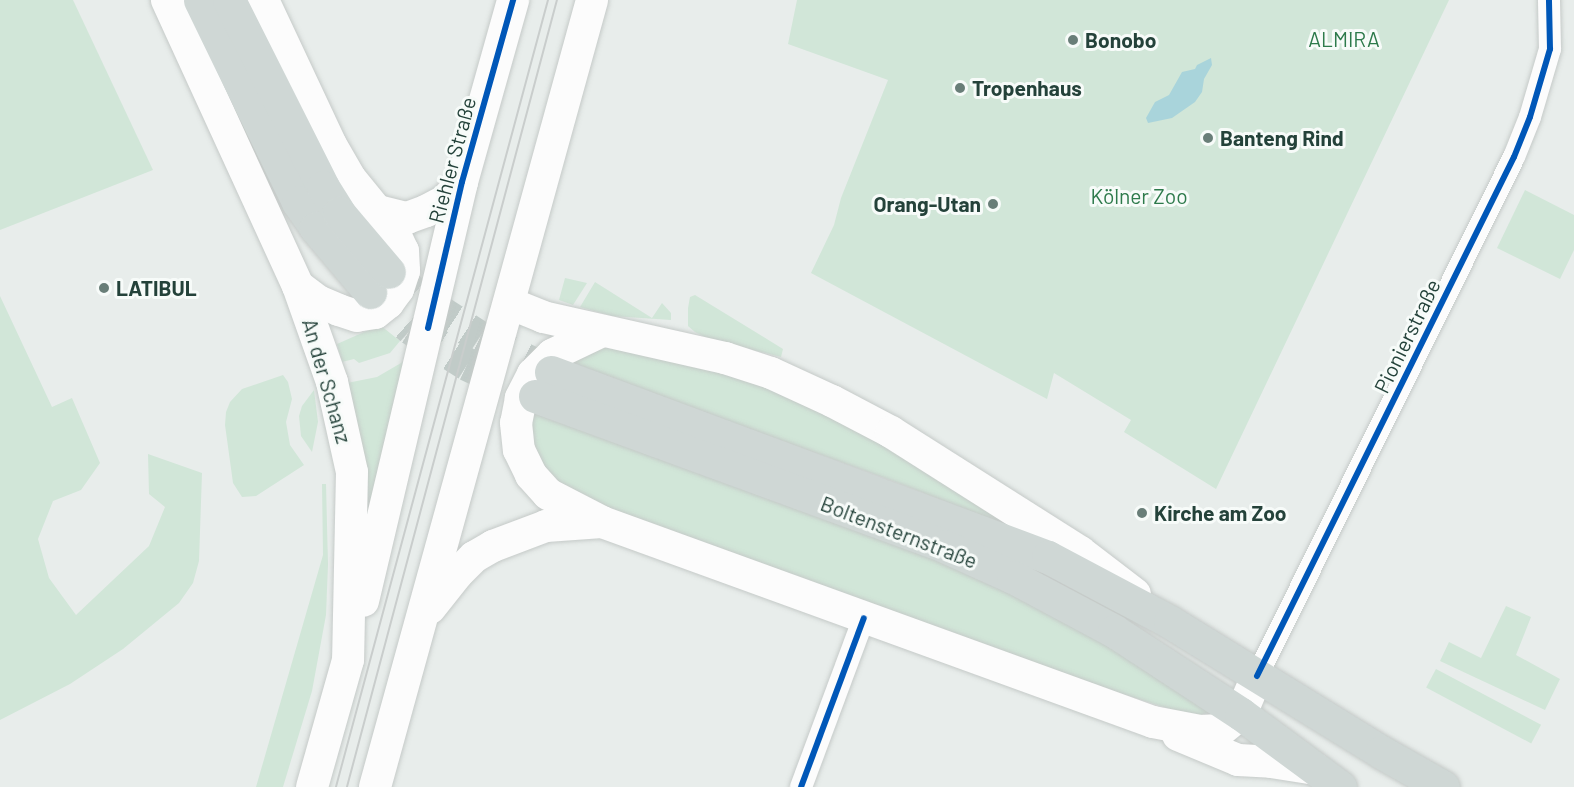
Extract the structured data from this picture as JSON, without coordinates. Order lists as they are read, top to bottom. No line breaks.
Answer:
{"streets":{"main road":["Riehler Straße","An der Schanz","Boltensternstraße"],"street":["Pionierstraße"]},"crossings":[["Riehler Straße","An der Schanz"],["Pionierstraße","Boltensternstraße"]],"parks":["ALMIRA","Kölner Zoo"],"places":["Bonobo","Tropenhaus","Banteng Rind","Orang-Utan","LATIBUL","Kirche am Zoo"]}
